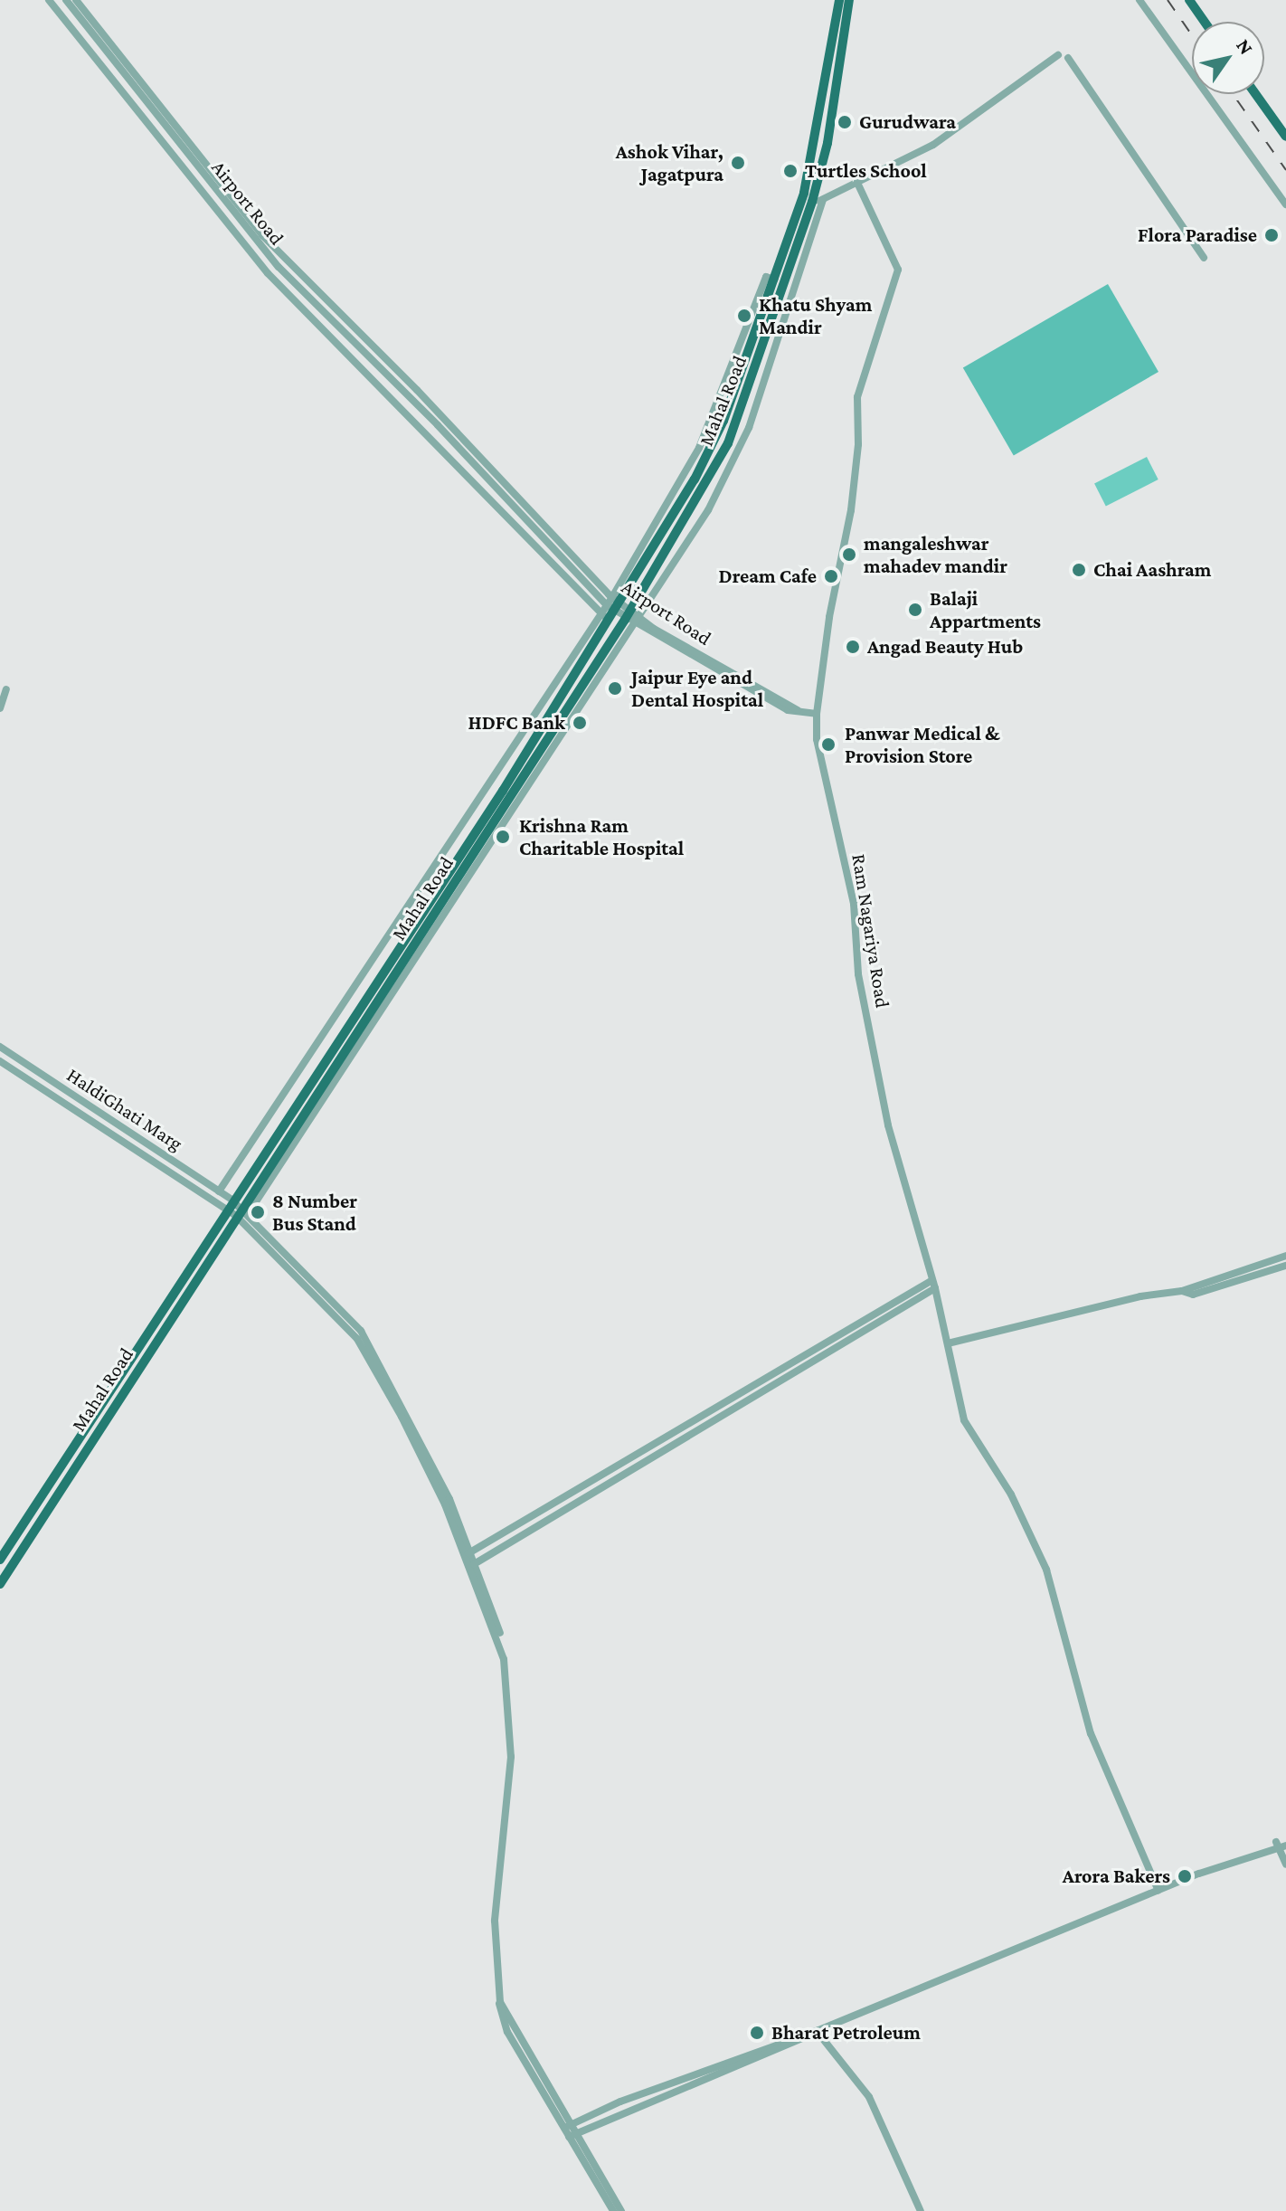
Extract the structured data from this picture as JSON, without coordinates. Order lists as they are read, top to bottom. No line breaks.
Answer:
{"streets":{"main road":["Mahal Road"],"street":["Airport Road","Ram Nagariya Road","HaldiGhati Marg"]},"crossings":[["Airport Road","Mahal Road"],["Airport Road","Ram Nagariya Road"],["Mahal Road","HaldiGhati Marg"]],"places":["Gurudwara","Ashok Vihar, Jagatpura","Turtles School","Flora Paradise","Khatu Shyam Mandir","mangaleshwar mahadev mandir","Chai Aashram","Dream Cafe","Balaji Appartments","Angad Beauty Hub","Jaipur Eye and Dental Hospital","HDFC Bank","Panwar Medical & Provision Store","Krishna Ram Charitable Hospital","8 Number Bus Stand","Arora Bakers","Bharat Petroleum"],"north":"top right"}
